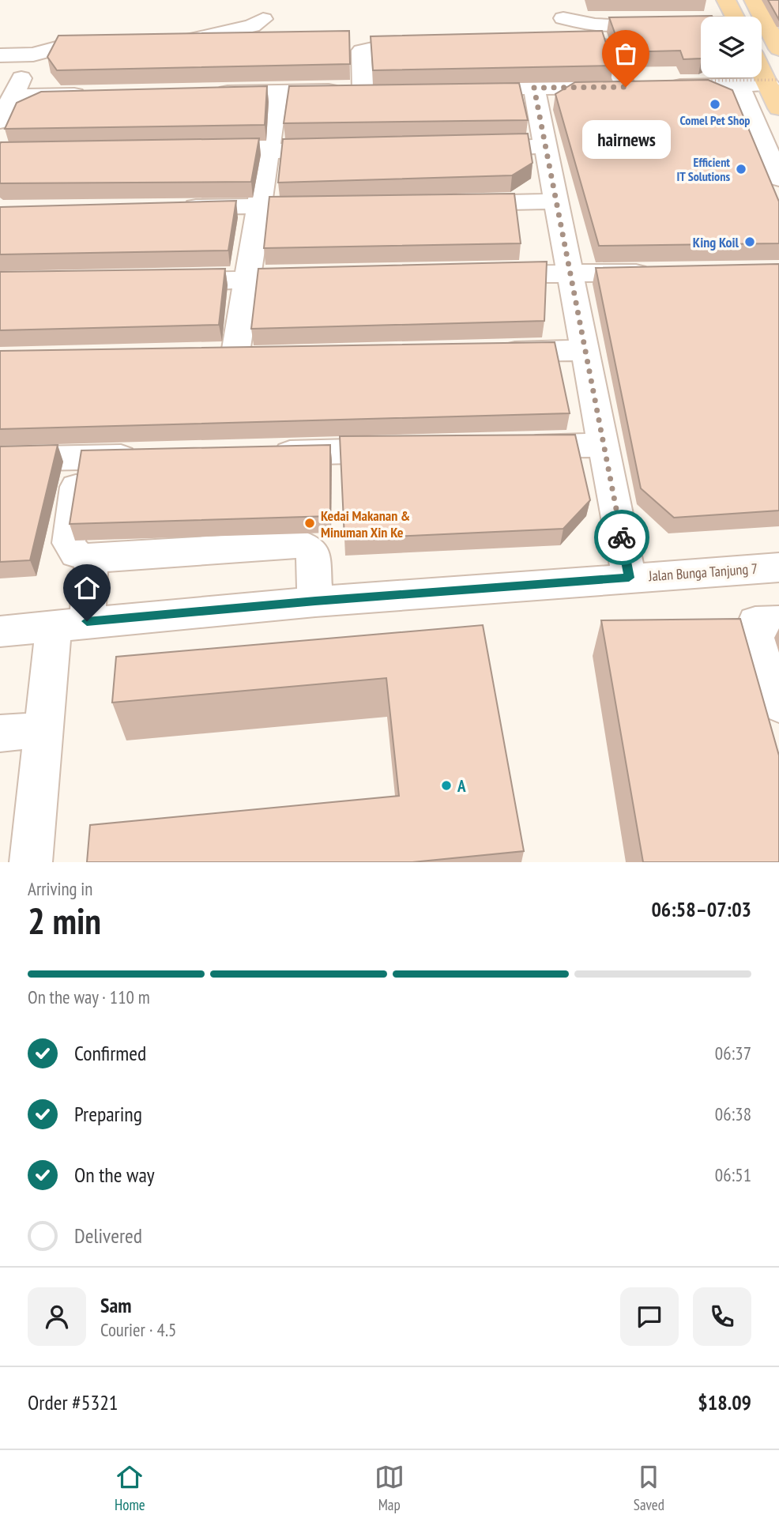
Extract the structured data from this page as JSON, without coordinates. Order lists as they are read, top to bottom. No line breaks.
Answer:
{"streets":{"street":["Jalan Bunga Tanjung 7"]},"places":["hairnews","Comel Pet Shop","Efficient IT Solutions","King Koil","Kedai Makanan & Minuman Xin Ke","A"],"page":{"bubble":"hairnews","heading":["2 min","Arriving in","06:58–07:03"],"panel":["Sam","Courier · 4.5","Order #5321","$18.09"],"bar":"On the way · 110 m","list":[["Confirmed","06:37"],["Preparing","06:38"],["On the way","06:51"],"Delivered"],"tabs":["Home","Map","Saved"]}}
